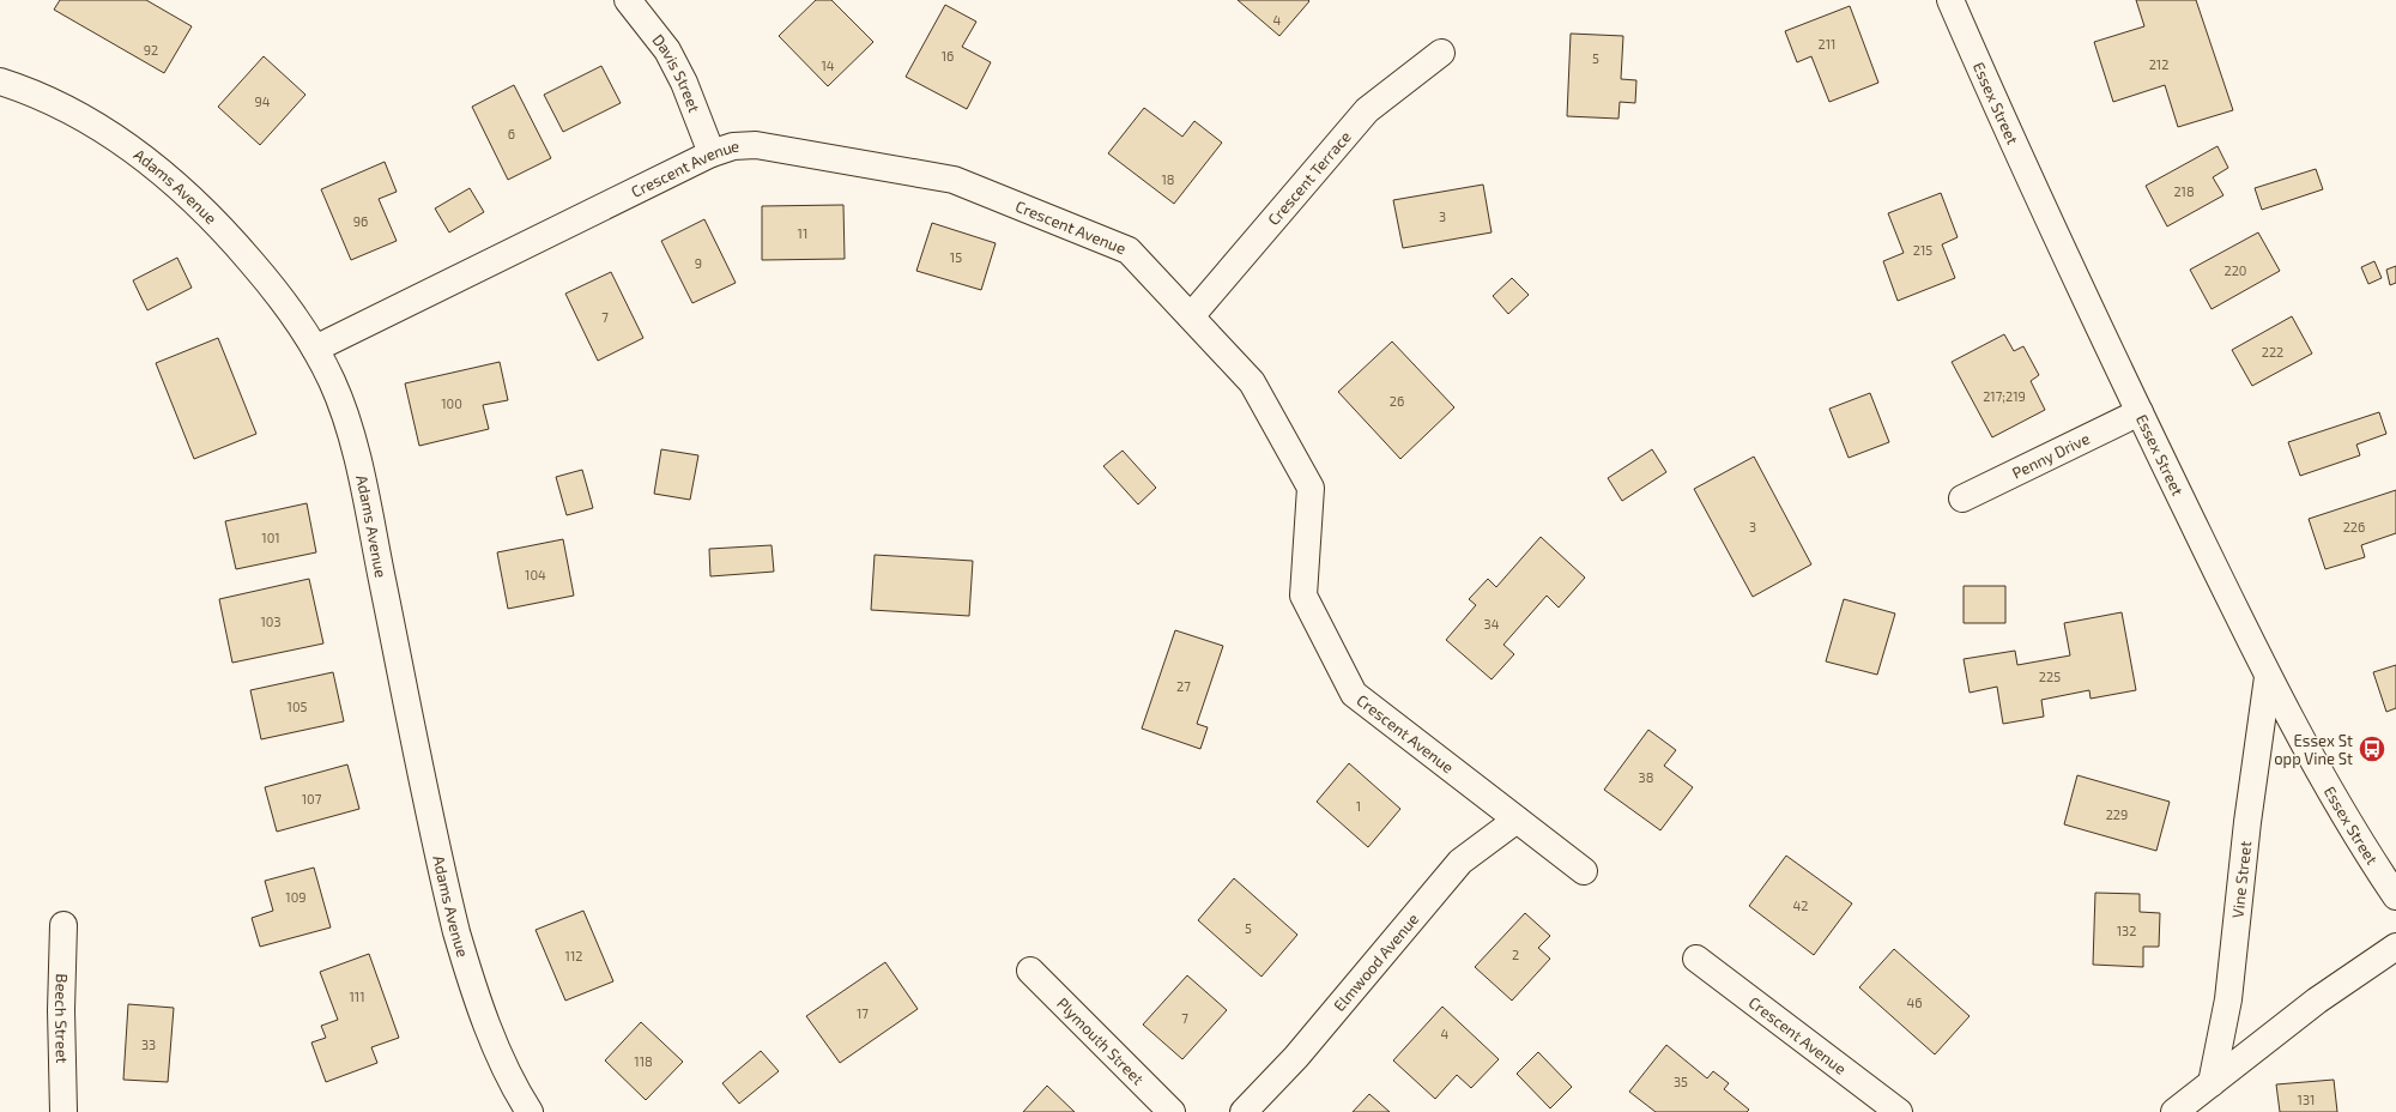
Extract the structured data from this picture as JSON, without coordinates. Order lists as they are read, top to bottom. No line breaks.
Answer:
{"streets":{"street":["Davis Street","Essex Street","Crescent Avenue","Crescent Terrace","Adams Avenue","Penny Drive","Vine Street","Elmwood Avenue","Beech Street","Plymouth Street"]},"crossings":[["Davis Street","Crescent Avenue"],["Essex Street","Penny Drive"],["Essex Street","Vine Street"],["Crescent Avenue","Crescent Terrace"],["Crescent Avenue","Adams Avenue"],["Crescent Avenue","Elmwood Avenue"]],"places":{"bus stop":["Essex St opp Vine St"]},"house_numbers":["4","211","92","16","5","212","14","94","6","18","218","3","96","11","215","15","9","220","7","222","217;219","26","100","3","226","101","104","103","34","225","27","105","38","107","1","229","109","42","5","132","2","112","111","46","17","7","4","33","118","35","131"]}
